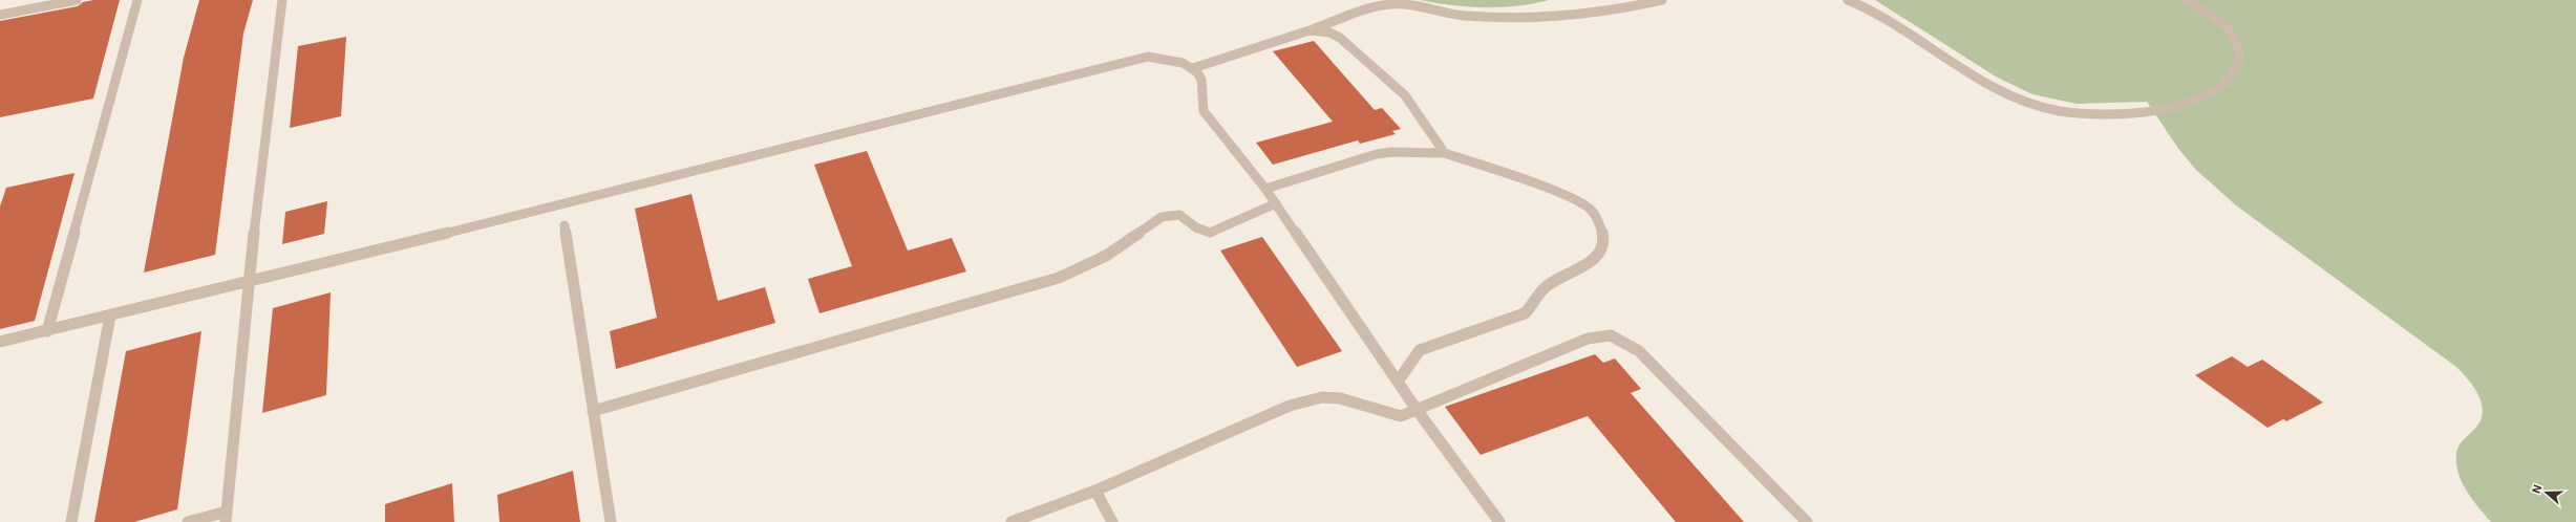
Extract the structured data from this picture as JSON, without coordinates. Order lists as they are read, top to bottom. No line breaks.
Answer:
{"north":"left"}
